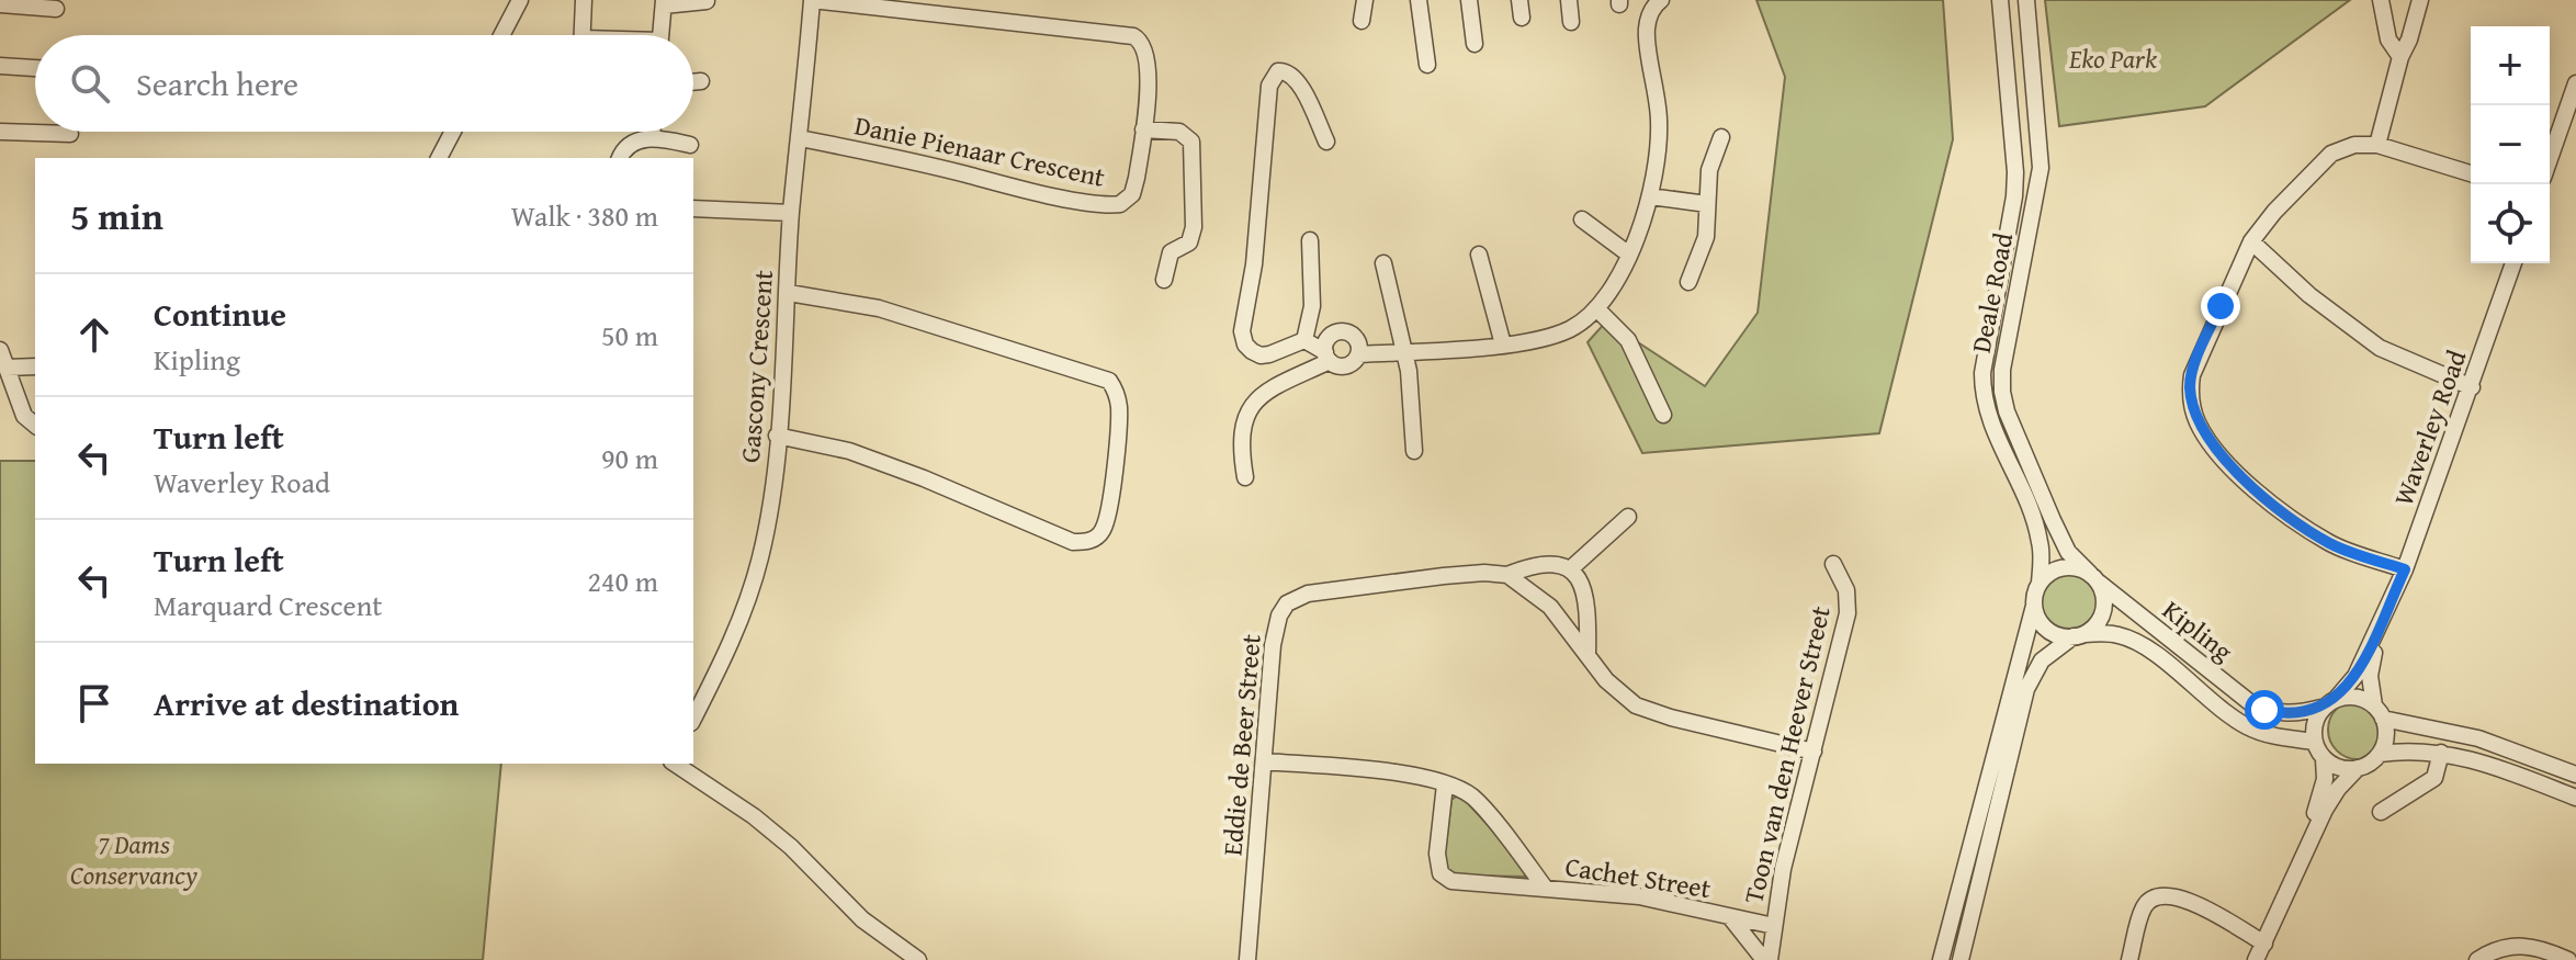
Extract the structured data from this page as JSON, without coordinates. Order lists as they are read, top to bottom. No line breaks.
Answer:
{"streets":{"street":["Danie Pienaar Crescent","Deale Road","Gascony Crescent","Waverley Road","Kipling","Eddie de Beer Street","Toon van den Heever Street","Cachet Street"]},"crossings":[["Danie Pienaar Crescent","Gascony Crescent"],["Deale Road","Kipling"],["Waverley Road","Kipling"],["Eddie de Beer Street","Cachet Street"],["Toon van den Heever Street","Cachet Street"]],"parks":["Eko Park","7 Dams Conservancy"],"page":{"map_buttons":["+","−"],"search":"Search here","heading":["5 min","Walk · 380 m"],"list":[["Continue","Kipling","50 m"],["Turn left","Waverley Road","90 m"],["Turn left","Marquard Crescent","240 m"],"Arrive at destination"]}}
